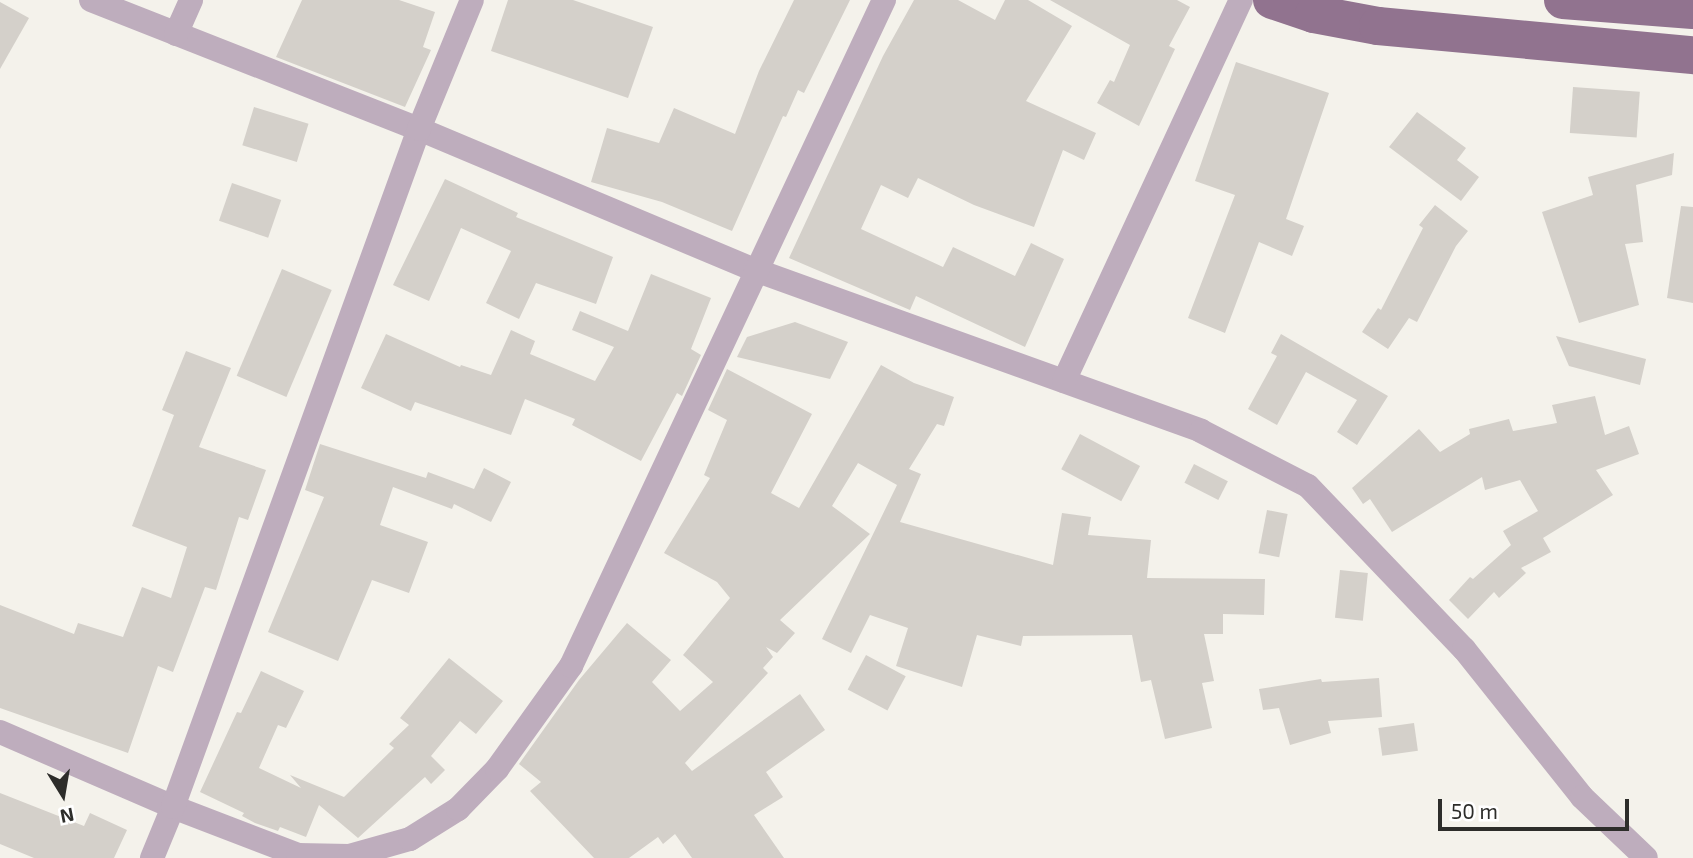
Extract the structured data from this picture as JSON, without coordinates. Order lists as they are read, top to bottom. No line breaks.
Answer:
{"scale_bar":"50 m","north":"bottom"}
